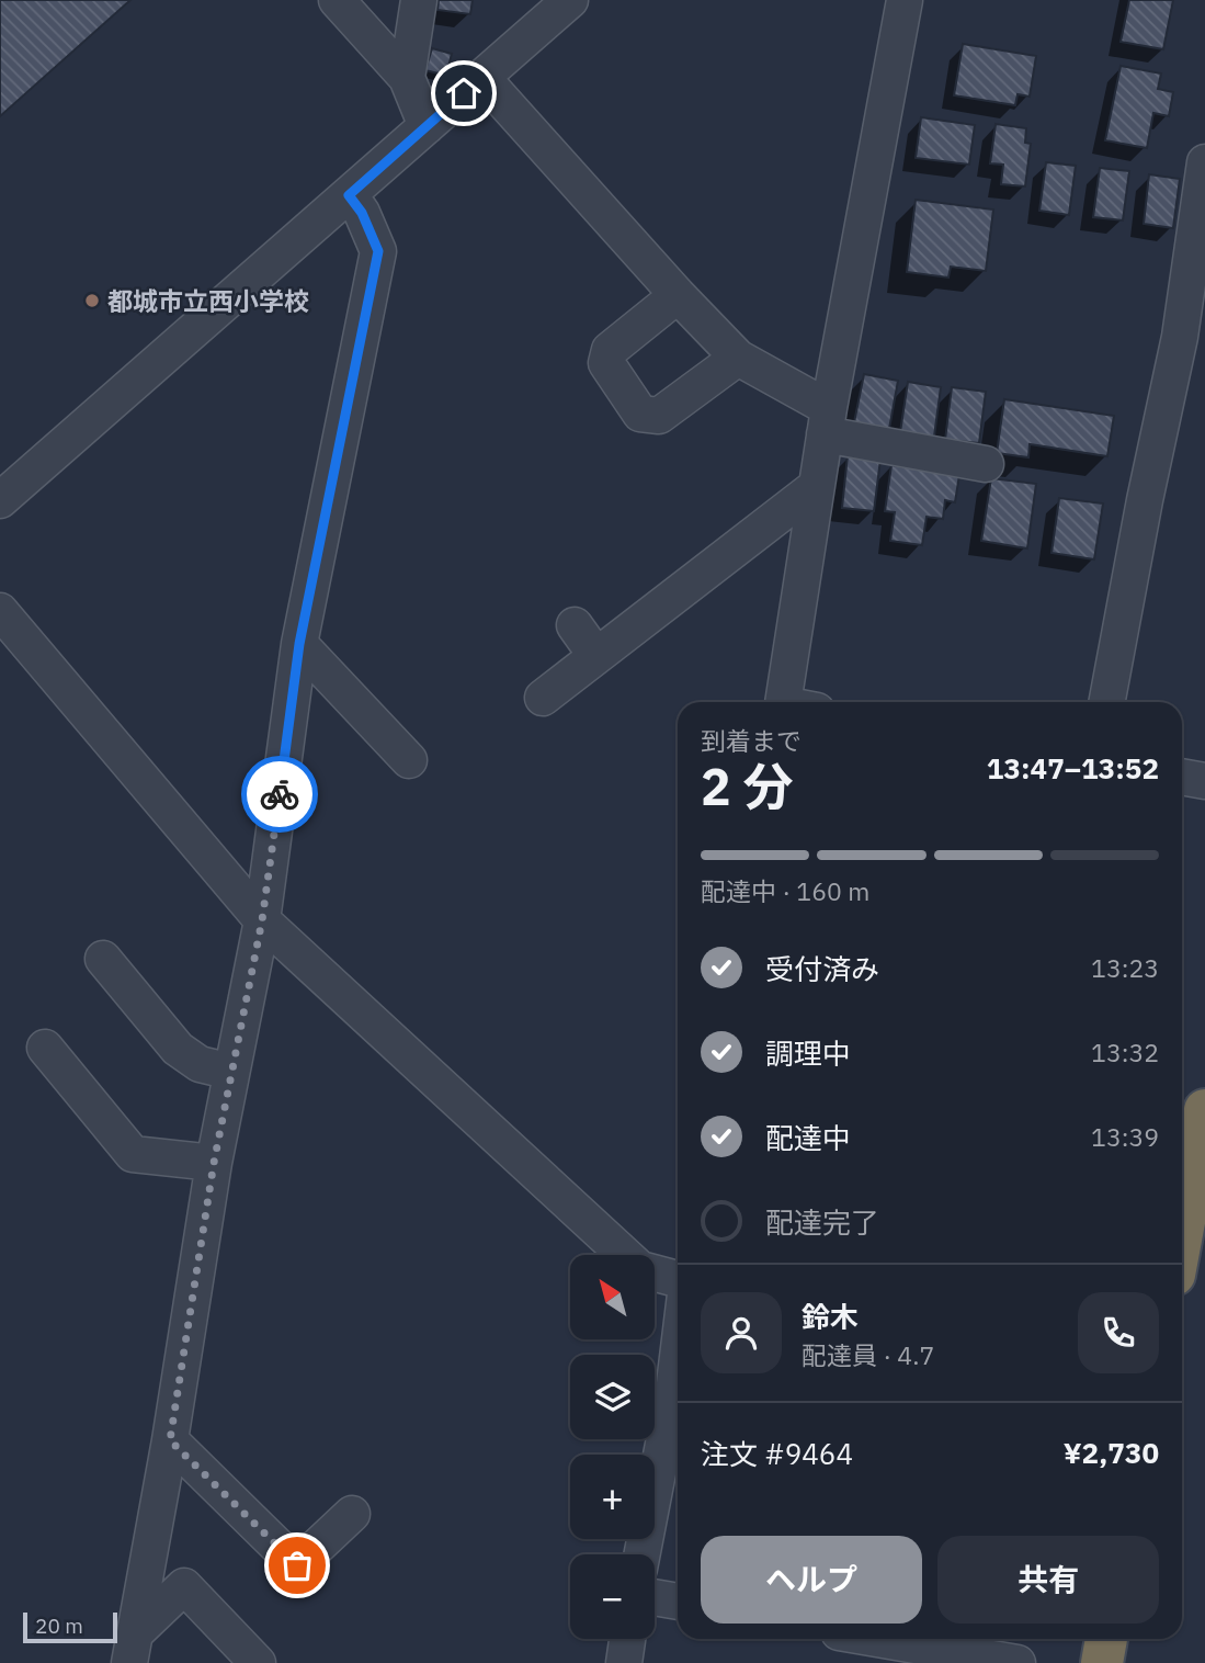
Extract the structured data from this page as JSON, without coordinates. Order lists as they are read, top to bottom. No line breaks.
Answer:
{"places":["都城市立西小学校"],"scale_bar":"20 m","north":"top left","page":{"heading":["2 分","到着まで","13:47–13:52"],"panel":["鈴木","配達員 · 4.7","注文 #9464","¥2,730"],"bar":"配達中 · 160 m","list":[["受付済み","13:23"],["調理中","13:32"],["配達中","13:39"],"配達完了"],"map_buttons":["+","−"],"buttons":["ヘルプ","共有"],"scale":"20 m"}}
